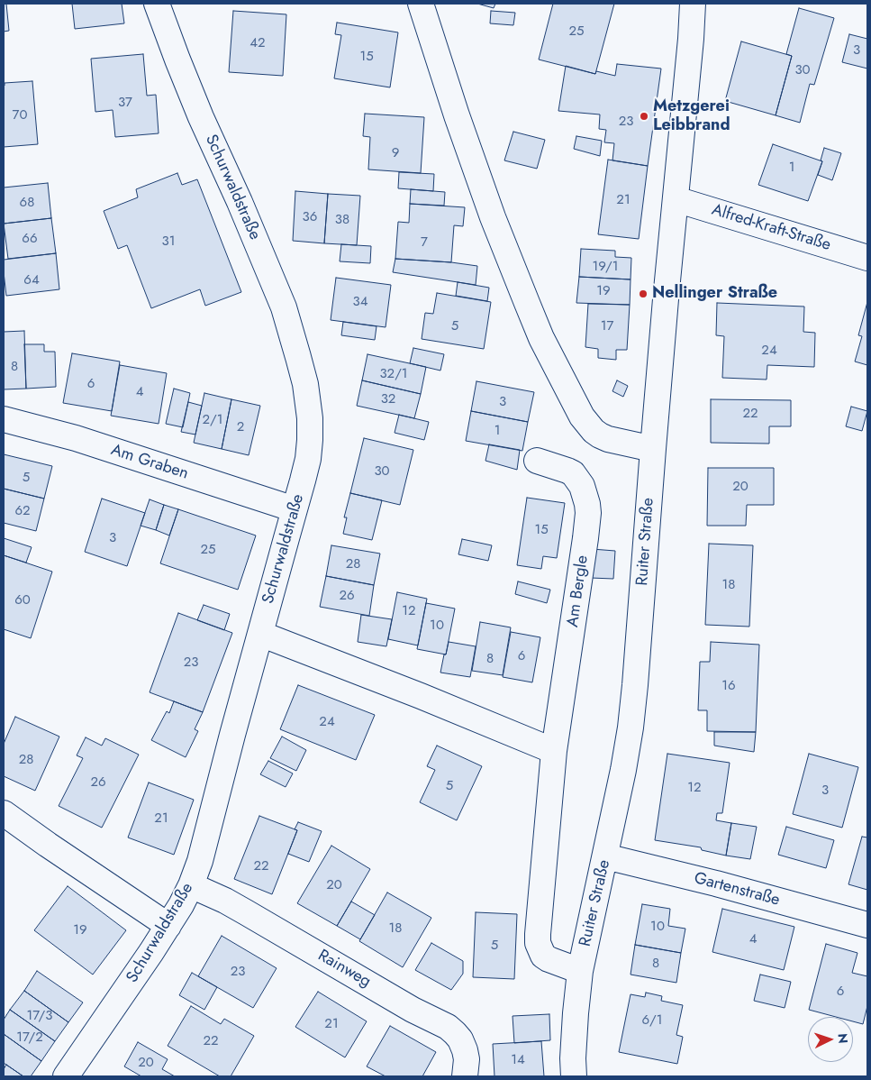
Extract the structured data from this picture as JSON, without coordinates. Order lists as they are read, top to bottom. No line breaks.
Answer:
{"streets":{"street":["Schurwaldstraße","Alfred-Kraft-Straße","Am Graben","Ruiter Straße","Am Bergle","Gartenstraße","Rainweg"]},"crossings":[["Schurwaldstraße","Am Graben"],["Schurwaldstraße","Rainweg"],["Alfred-Kraft-Straße","Ruiter Straße"],["Ruiter Straße","Am Bergle"],["Ruiter Straße","Gartenstraße"]],"places":["Metzgerei Leibbrand","Nellinger Straße"],"house_numbers":["25","42","3","15","30","37","70","23","9","1","21","68","36","38","66","31","7","19/1","64","19","34","5","17","24","8","32/1","6","4","32","3","22","2/1","2","1","30","5","20","62","15","3","25","28","18","26","60","12","10","6","8","23","16","24","28","26","5","12","3","21","22","20","10","18","19","4","5","8","23","6","17/3","6/1","21","17/2","22","14","20"],"north":"right"}
